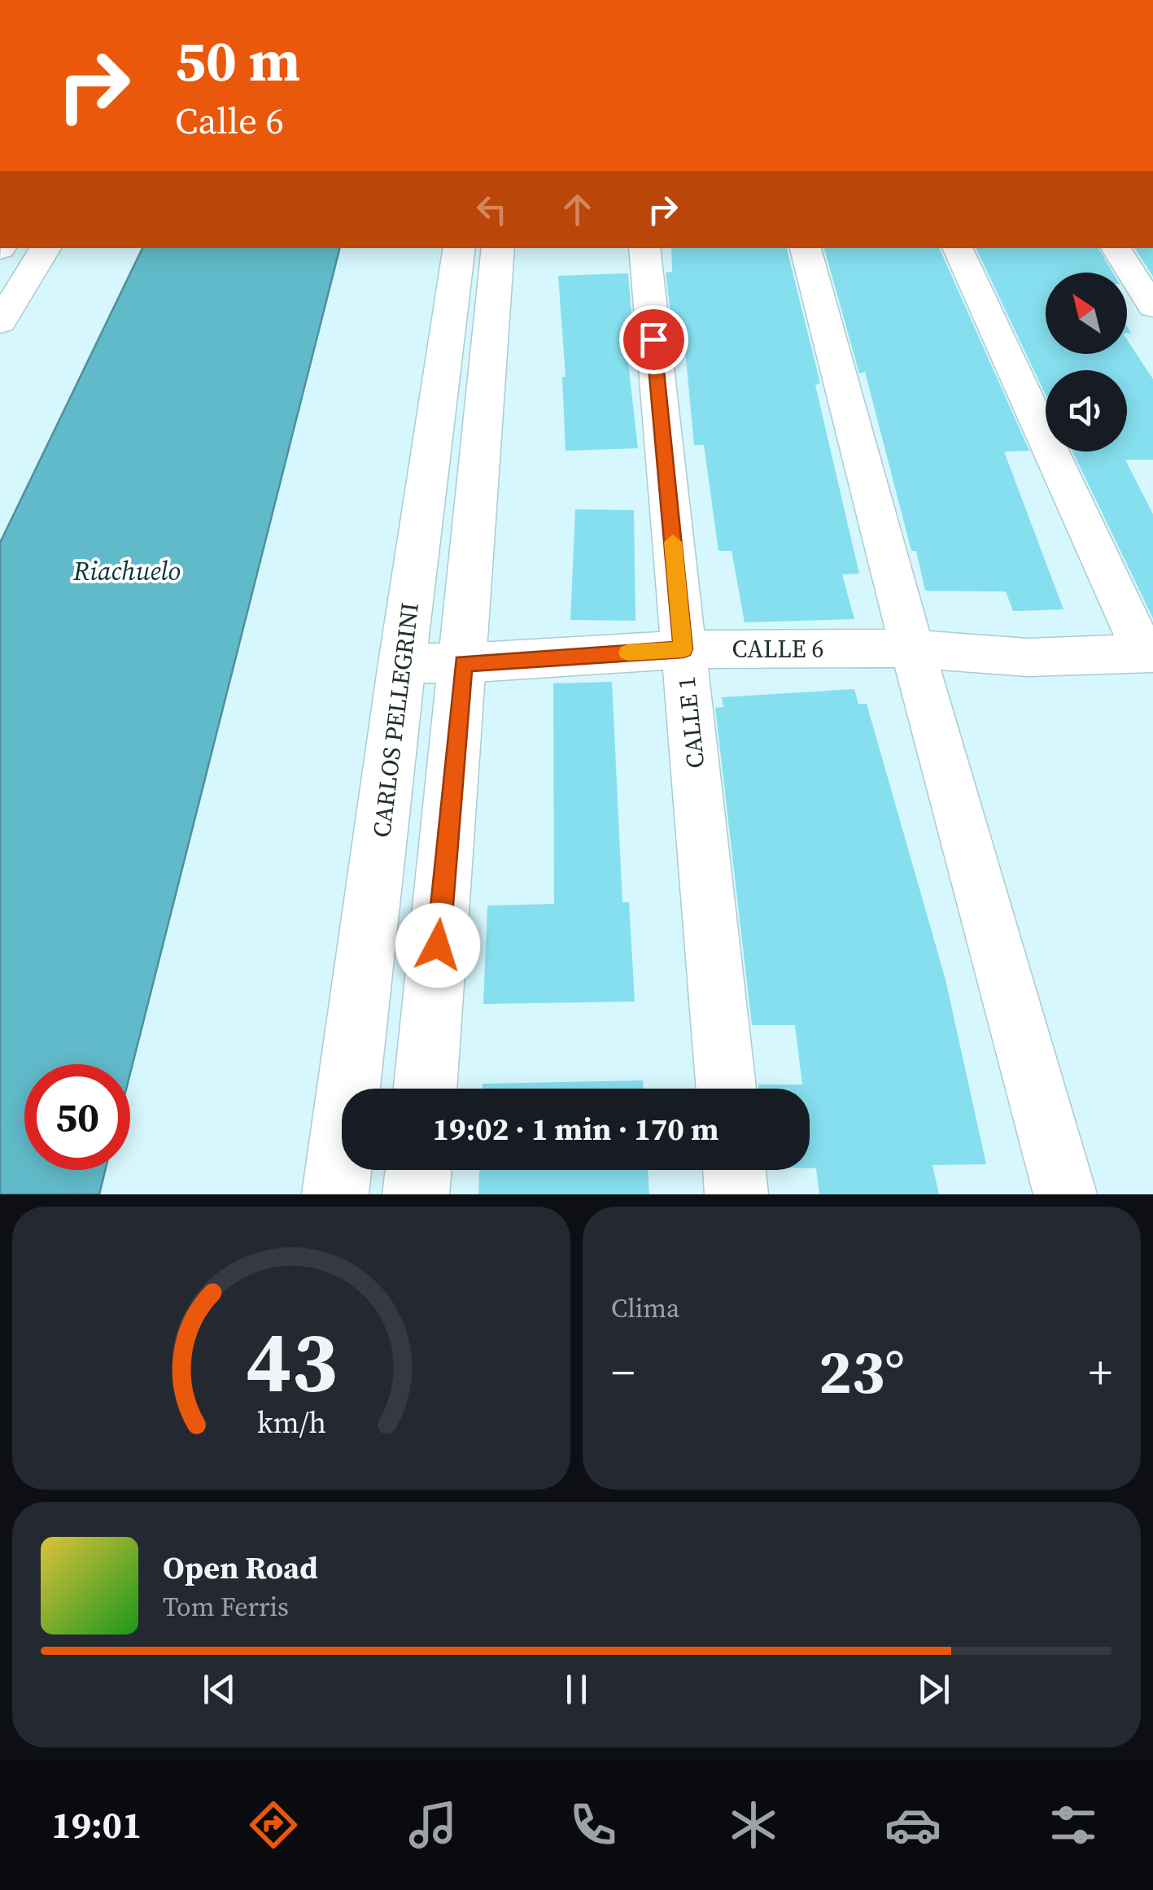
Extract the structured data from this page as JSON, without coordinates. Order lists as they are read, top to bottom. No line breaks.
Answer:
{"streets":{"main road":["CARLOS PELLEGRINI"],"street":["CALLE 6","CALLE 1"]},"crossings":[["CALLE 6","CARLOS PELLEGRINI"],["CALLE 6","CALLE 1"]],"water":["Riachuelo"],"north":"top left","page":{"turn":["50 m","Calle 6"],"limit":"50","trip":"19:02 · 1 min · 170 m","tile":"Clima","heat":["−","23°","+"],"song":["Open Road","Tom Ferris"],"tabs":"19:01","gauge":["43","km/h"]}}
